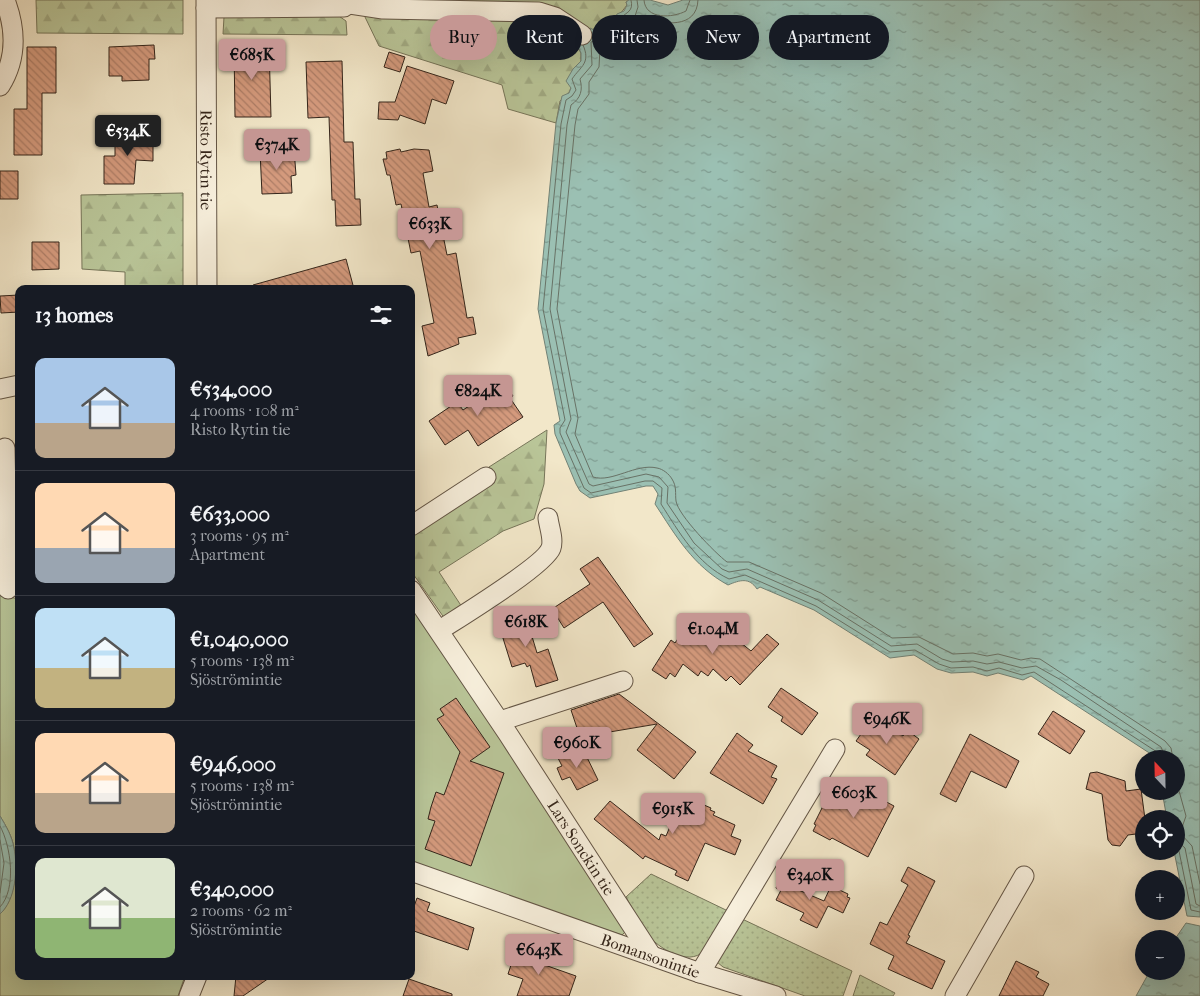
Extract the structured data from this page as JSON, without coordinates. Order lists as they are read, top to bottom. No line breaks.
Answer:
{"streets":{"street":["Risto Rytin tie","Lars Sonckin tie","Bomansonintie"]},"crossings":[["Lars Sonckin tie","Bomansonintie"]],"north":"top","page":{"chip":["Buy","Rent","Filters","New","Apartment"],"price":["€685K","€534K","€374K","€633K","€824K","€618K","€1.04M","€946K","€960K","€603K","€915K","€340K","€643K"],"heading":"13 homes","list":[{"name":"€534,000","note":"4 rooms · 108 m² · Risto Rytin tie"},{"name":"€633,000","note":"3 rooms · 95 m² · Apartment"},{"name":"€1,040,000","note":"5 rooms · 138 m² · Sjöströmintie"},{"name":"€946,000","note":"5 rooms · 138 m² · Sjöströmintie"},{"name":"€340,000","note":"2 rooms · 62 m² · Sjöströmintie"}],"map_buttons":["+","−"]}}
